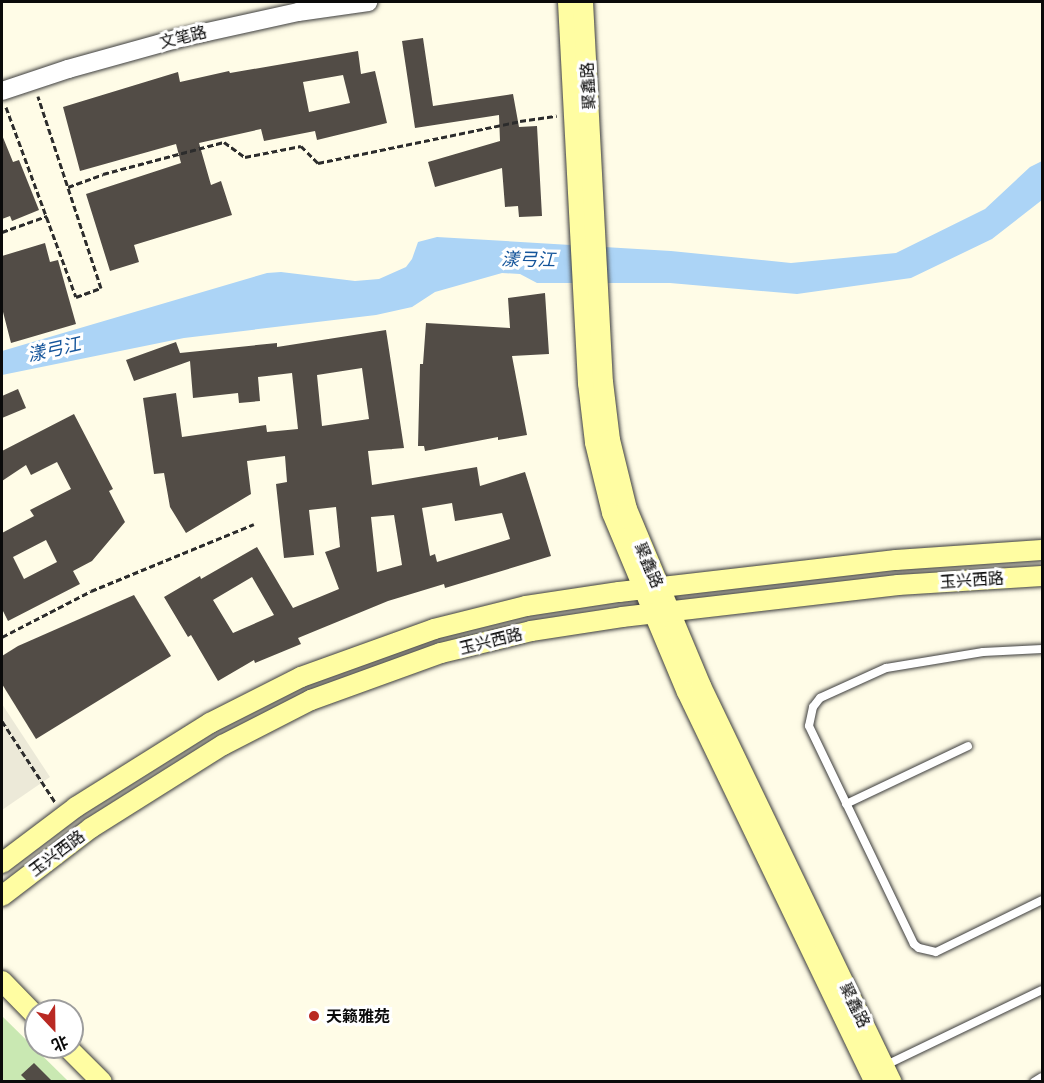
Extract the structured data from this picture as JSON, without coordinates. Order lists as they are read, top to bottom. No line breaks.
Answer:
{"streets":{"main road":["聚鑫路","玉兴西路"],"street":["文笔路"]},"crossings":[["聚鑫路","玉兴西路"]],"water":["漾弓江"],"places":["天籁雅苑"],"north":"bottom"}
